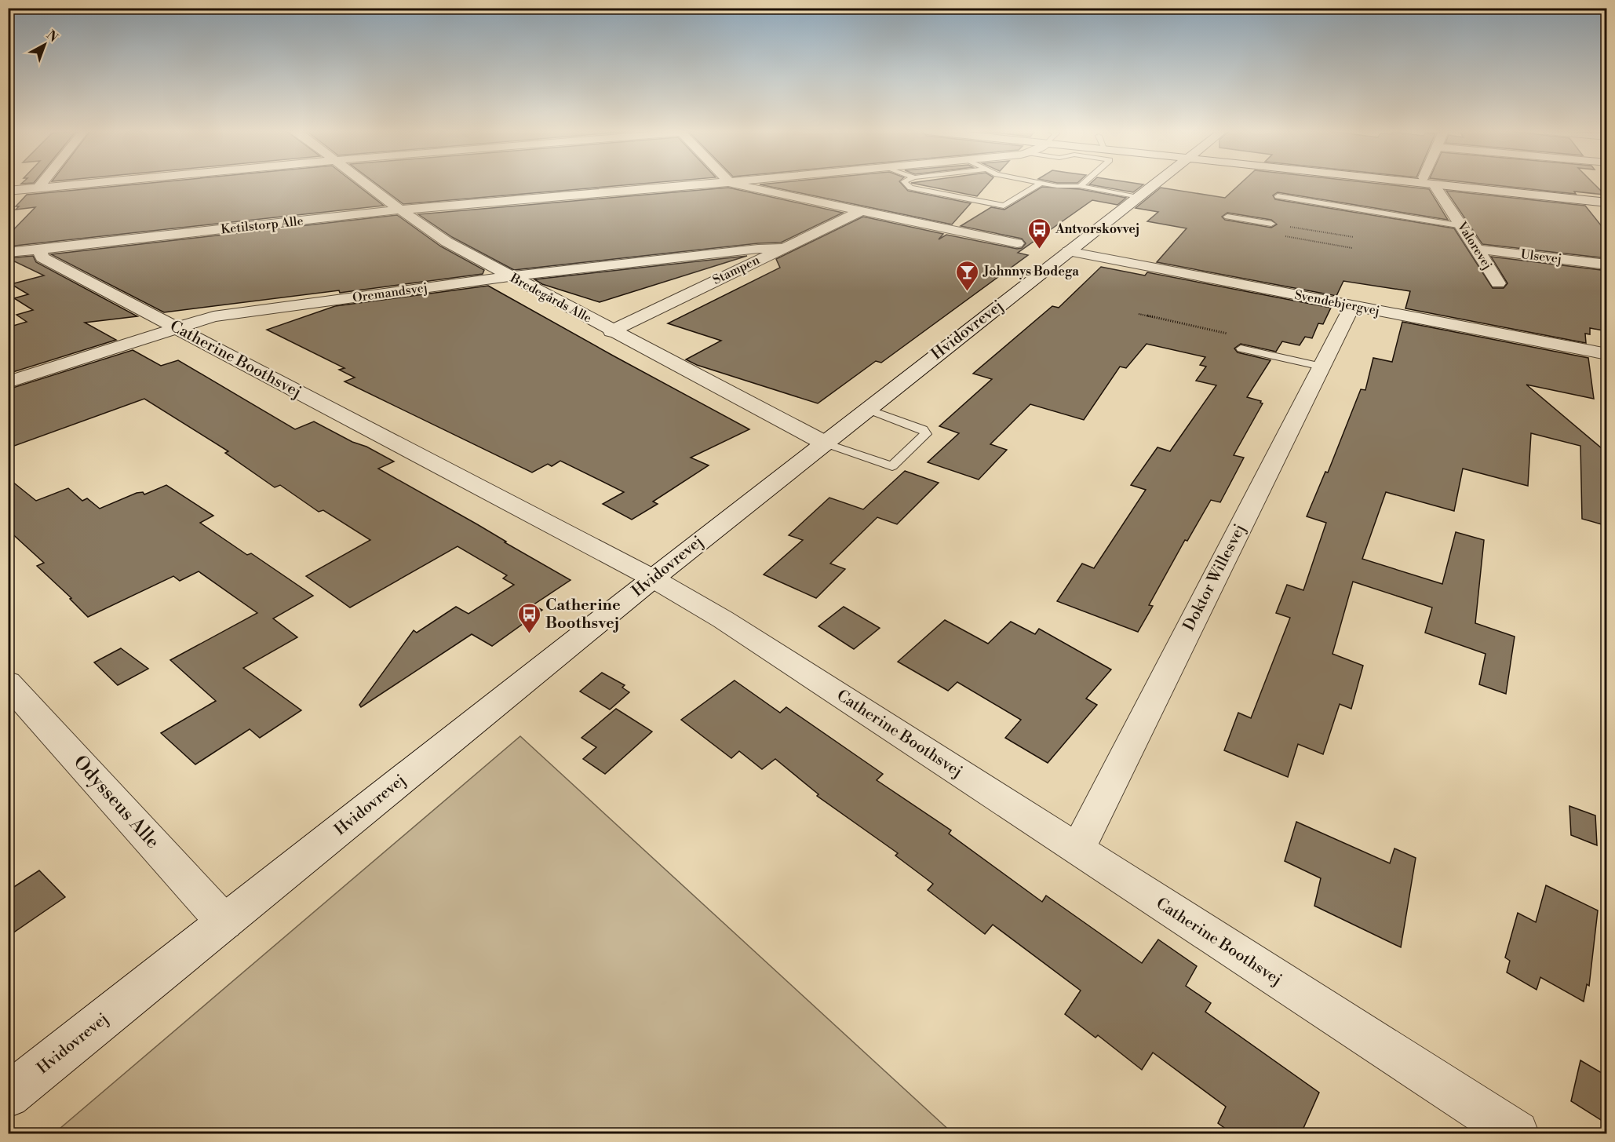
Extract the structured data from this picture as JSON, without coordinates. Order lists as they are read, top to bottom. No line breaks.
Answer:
{"streets":{"street":["Ketilstorp Alle","Valorevej","Ulsevej","Stampen","Oremandsvej","Bredegårds Alle","Svendebjergvej","Hvidovrevej","Catherine Boothsvej","Doktor Willesvej","Odysseus Alle"]},"crossings":[["Ketilstorp Alle","Bredegårds Alle"],["Ketilstorp Alle","Catherine Boothsvej"],["Valorevej","Ulsevej"],["Stampen","Oremandsvej"],["Stampen","Bredegårds Alle"],["Oremandsvej","Bredegårds Alle"],["Oremandsvej","Catherine Boothsvej"],["Bredegårds Alle","Hvidovrevej"],["Svendebjergvej","Hvidovrevej"],["Svendebjergvej","Doktor Willesvej"],["Hvidovrevej","Catherine Boothsvej"],["Hvidovrevej","Odysseus Alle"],["Catherine Boothsvej","Doktor Willesvej"]],"places":{"bus stop":["Antvorskovvej","Catherine Boothsvej"],"bar":["Johnnys Bodega"]},"north":"top right"}
